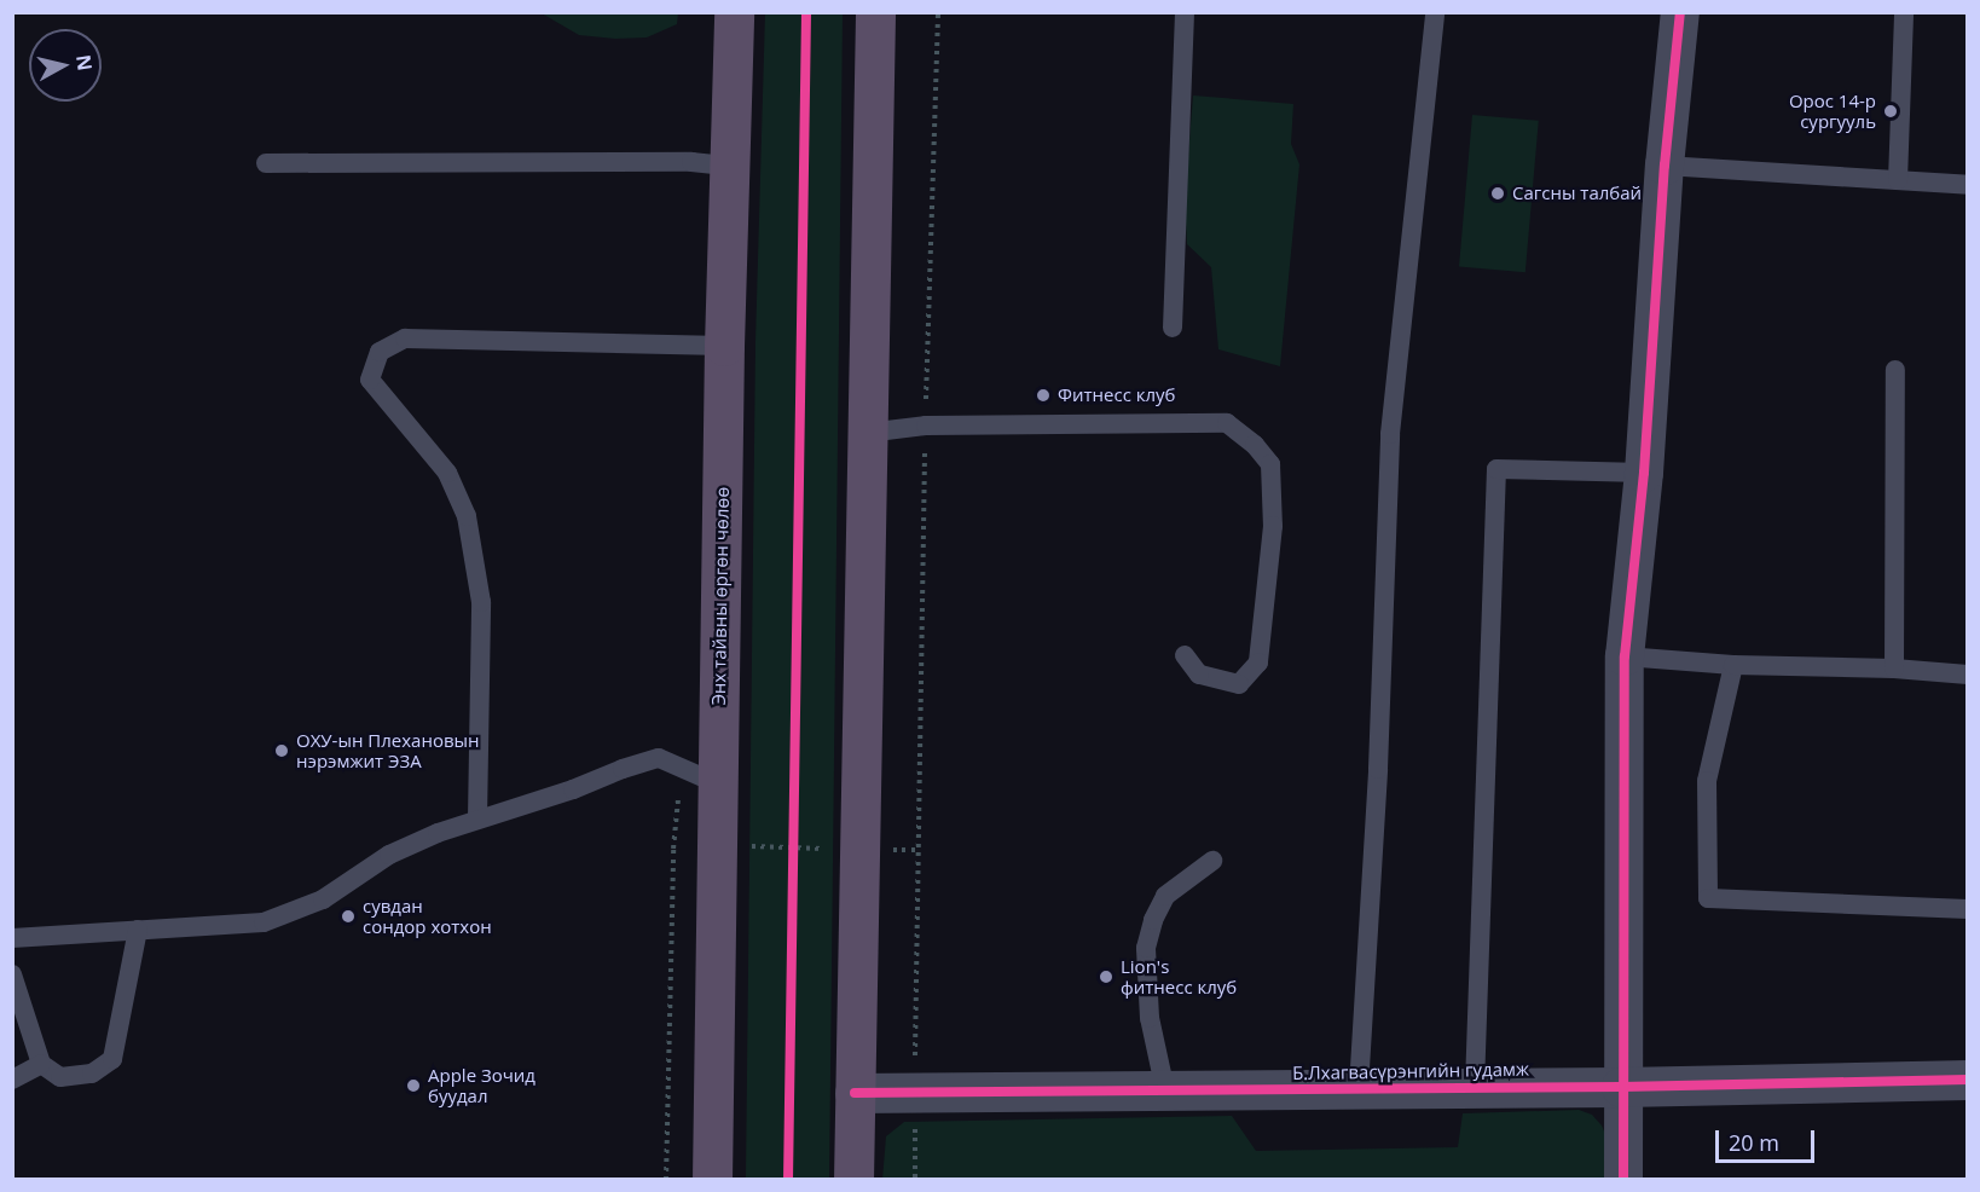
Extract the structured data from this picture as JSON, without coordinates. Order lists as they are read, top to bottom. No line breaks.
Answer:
{"streets":{"highway":["Энх тайвны өргөн чөлөө"],"street":["Б.Лхагвасүрэнгийн гудамж"]},"places":["Орос 14-р сургууль","Сагсны талбай","Фитнесс клуб","ОХУ-ын Плехановын нэрэмжит ЭЗА","сувдан сондор хотхон","Lion's фитнесс клуб","Apple Зочид буудал"],"scale_bar":"20 m","north":"right"}
